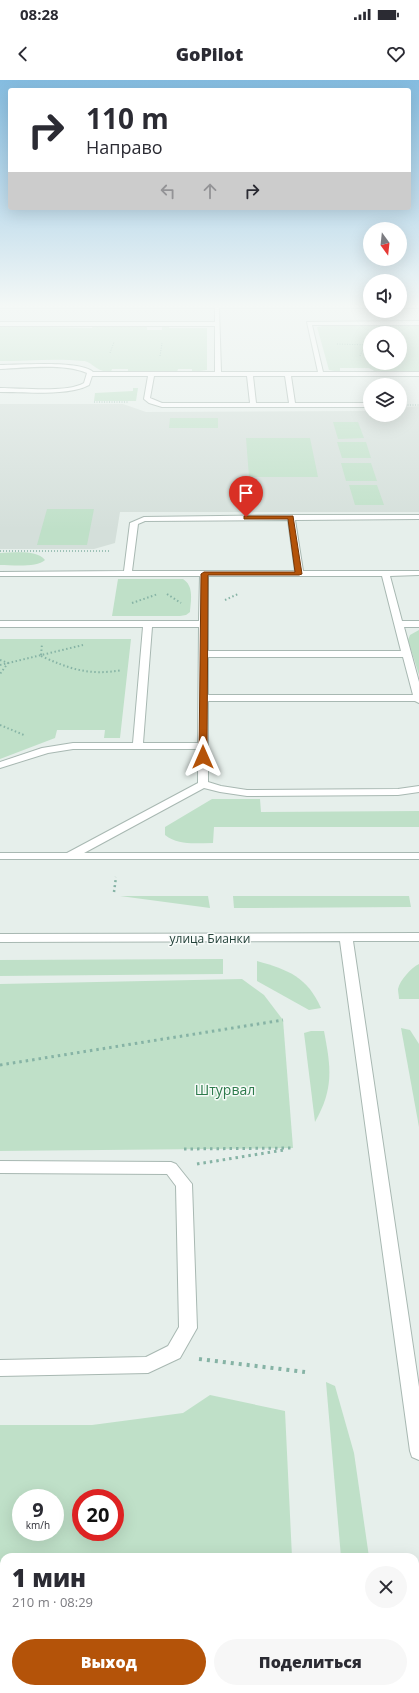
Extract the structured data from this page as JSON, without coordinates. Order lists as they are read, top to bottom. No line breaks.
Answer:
{"streets":{"street":["улица Бианки"]},"parks":["Штурвал"],"north":"bottom","page":{"status":"08:28","header":"GoPilot","turn":["110 m","Направо"],"speed":"9 km/h","limit":"20","heading":["1 мин","210 m · 08:29"],"buttons":["Выход","Поделиться"]}}
